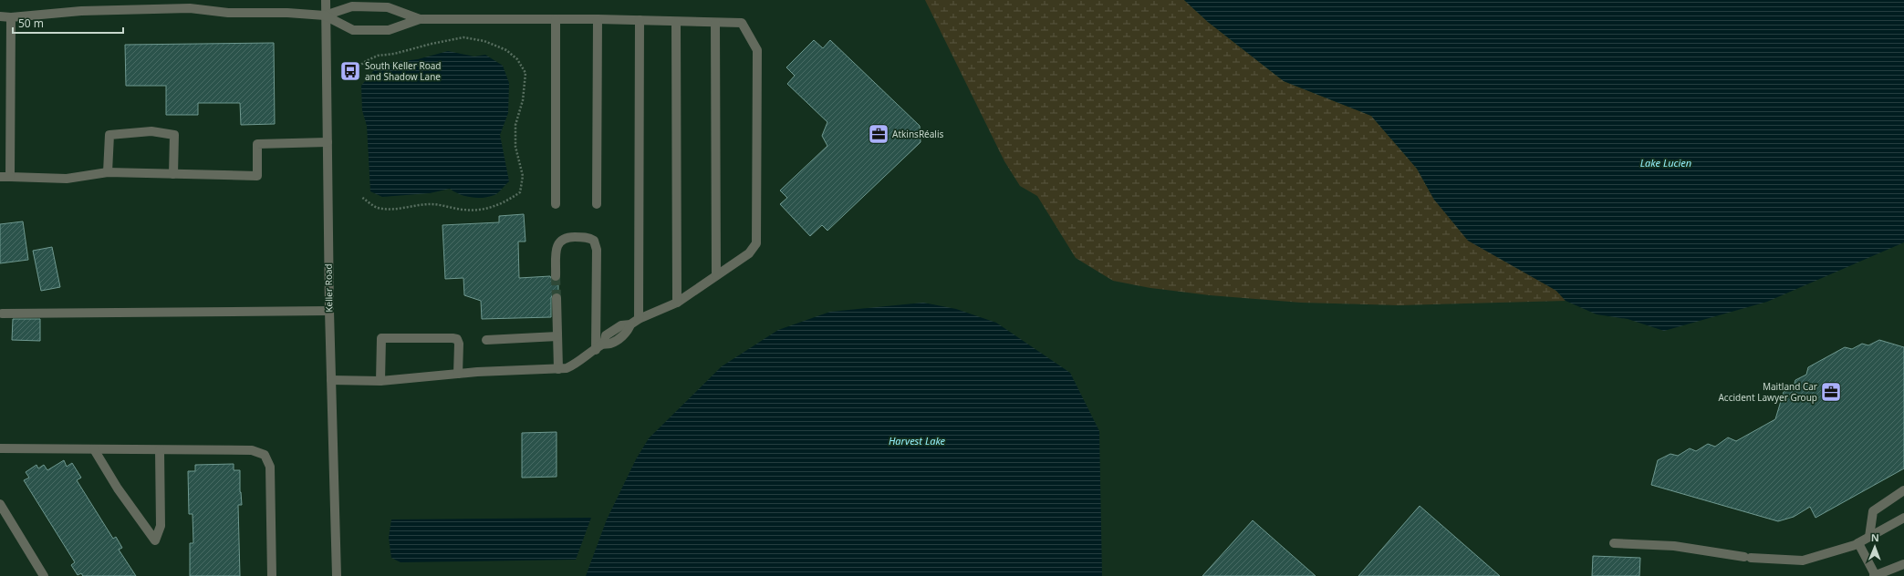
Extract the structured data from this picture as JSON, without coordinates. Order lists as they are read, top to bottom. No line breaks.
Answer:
{"streets":{"street":["Keller Road"]},"water":["Lake Lucien","Harvest Lake"],"places":{"bus stop":["South Keller Road and Shadow Lane"],"office":["AtkinsRéalis","Maitland Car Accident Lawyer Group"]},"scale_bar":"50 m","north":"top"}
